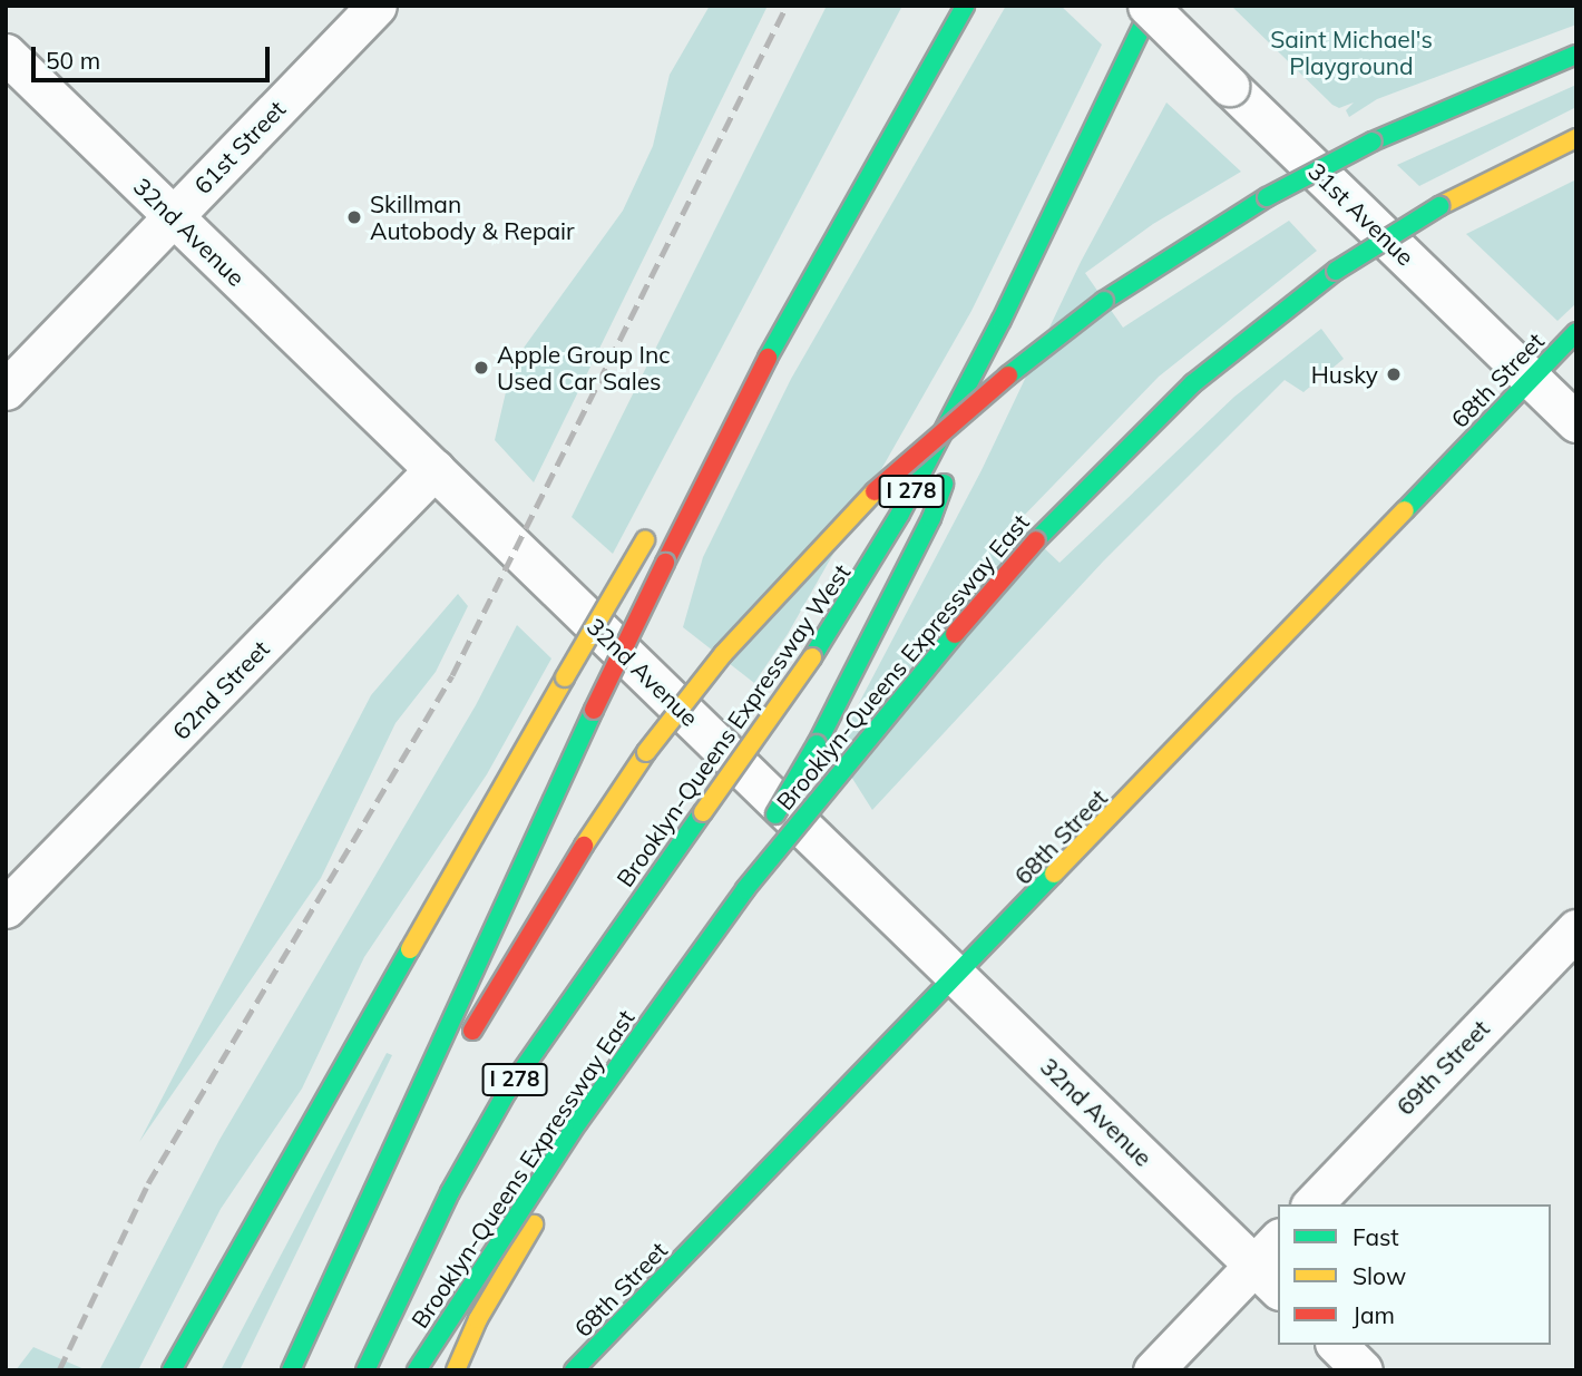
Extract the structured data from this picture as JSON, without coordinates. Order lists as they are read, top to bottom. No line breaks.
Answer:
{"streets":{"main road":["68th Street","I 278","Brooklyn-Queens Expressway East","Brooklyn-Queens Expressway West"],"street":["61st Street","31st Avenue","32nd Avenue","62nd Street","69th Street"]},"crossings":[["61st Street","32nd Avenue"],["31st Avenue","68th Street"],["31st Avenue","Brooklyn-Queens Expressway West"],["32nd Avenue","68th Street"],["32nd Avenue","62nd Street"]],"parks":["Saint Michael's Playground"],"places":["Skillman Autobody & Repair","Apple Group Inc Used Car Sales","Husky"],"legend":["Fast","Slow","Jam"],"scale_bar":"50 m"}
